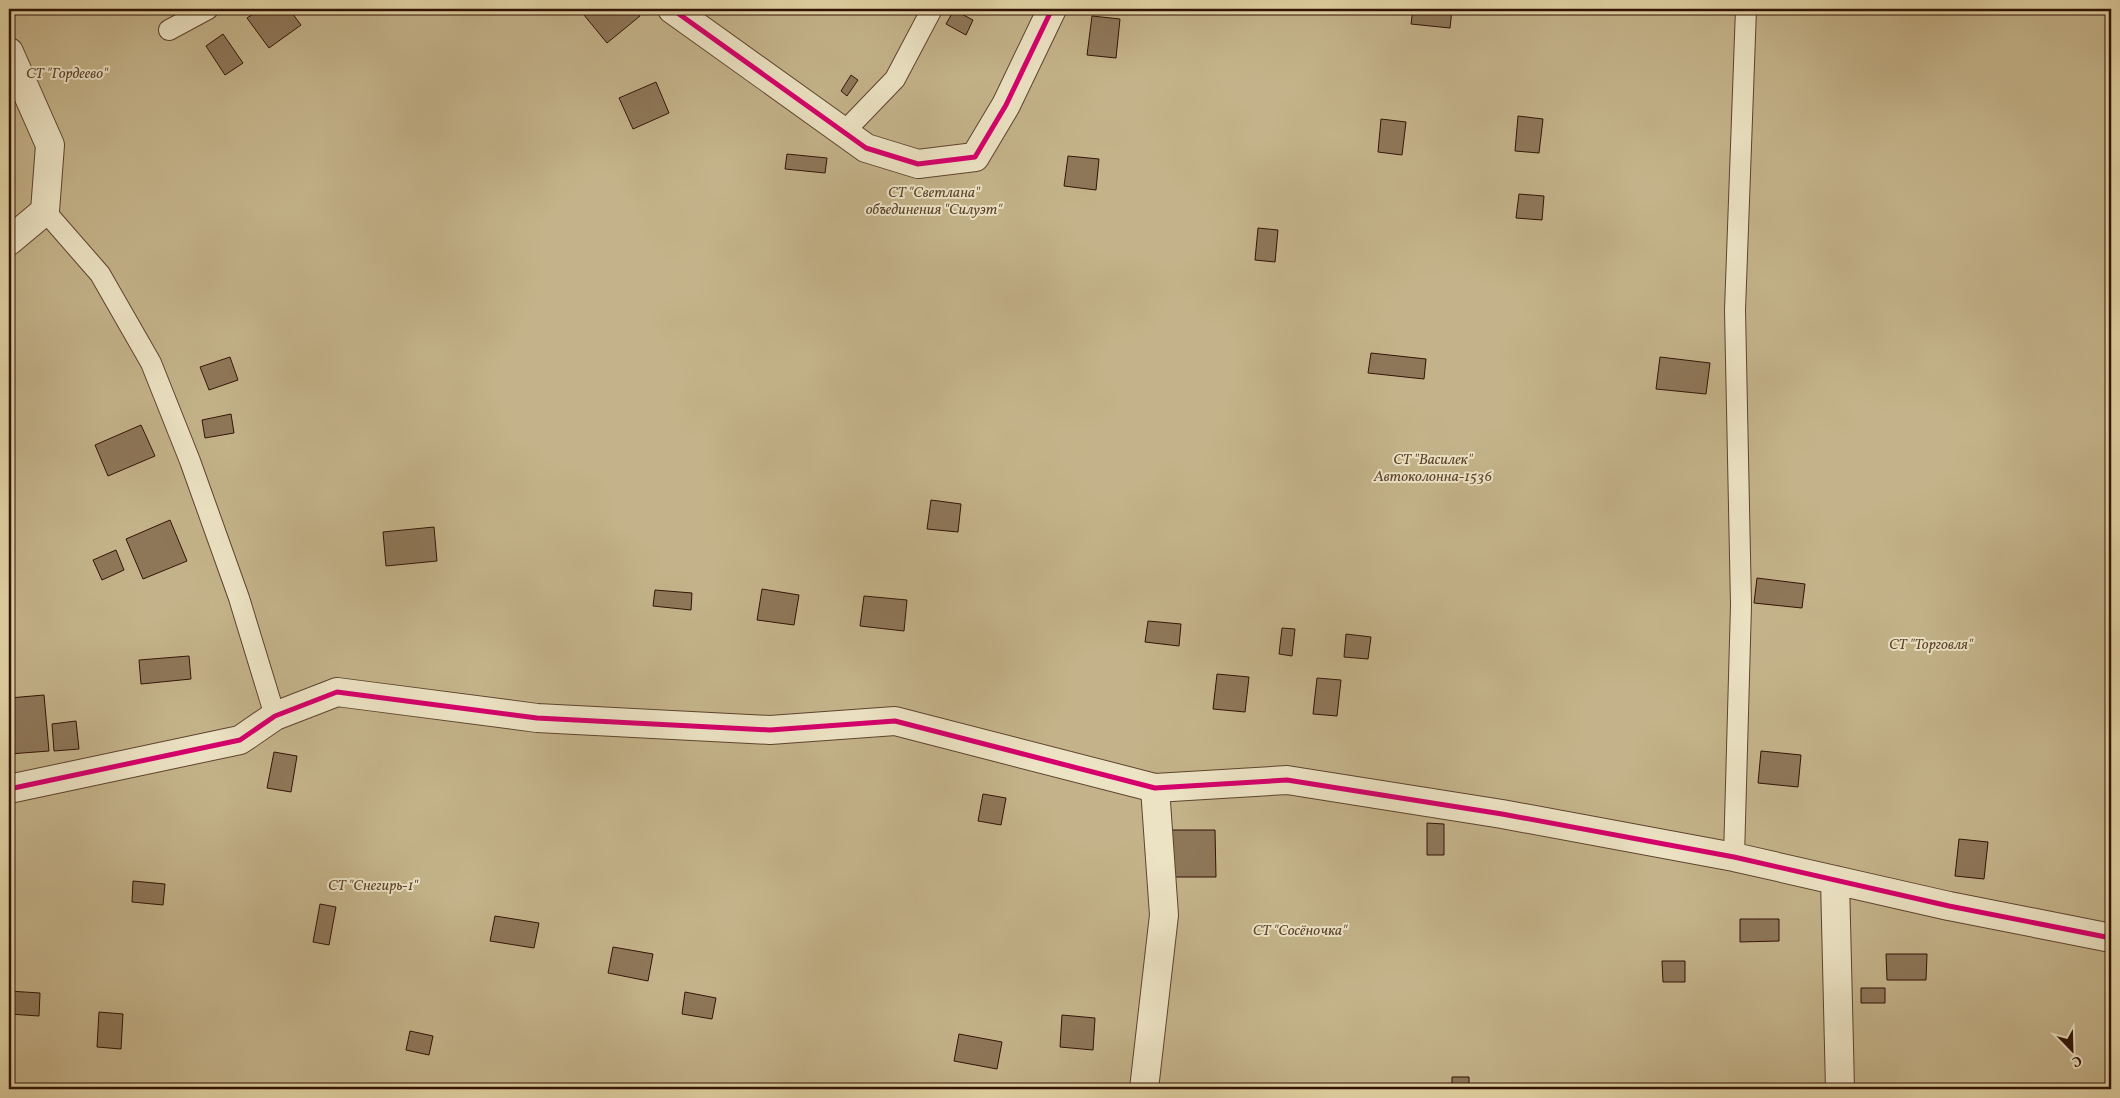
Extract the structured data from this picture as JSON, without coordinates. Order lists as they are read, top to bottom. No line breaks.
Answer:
{"parks":["СТ \"Гордеево\"","СТ \"Светлана\" объединения \"Силуэт\"","СТ \"Василек\" Автоколонна-1536","СТ \"Торговля\"","СТ \"Снегирь-1\"","СТ \"Сосёночка\""],"north":"bottom right"}
